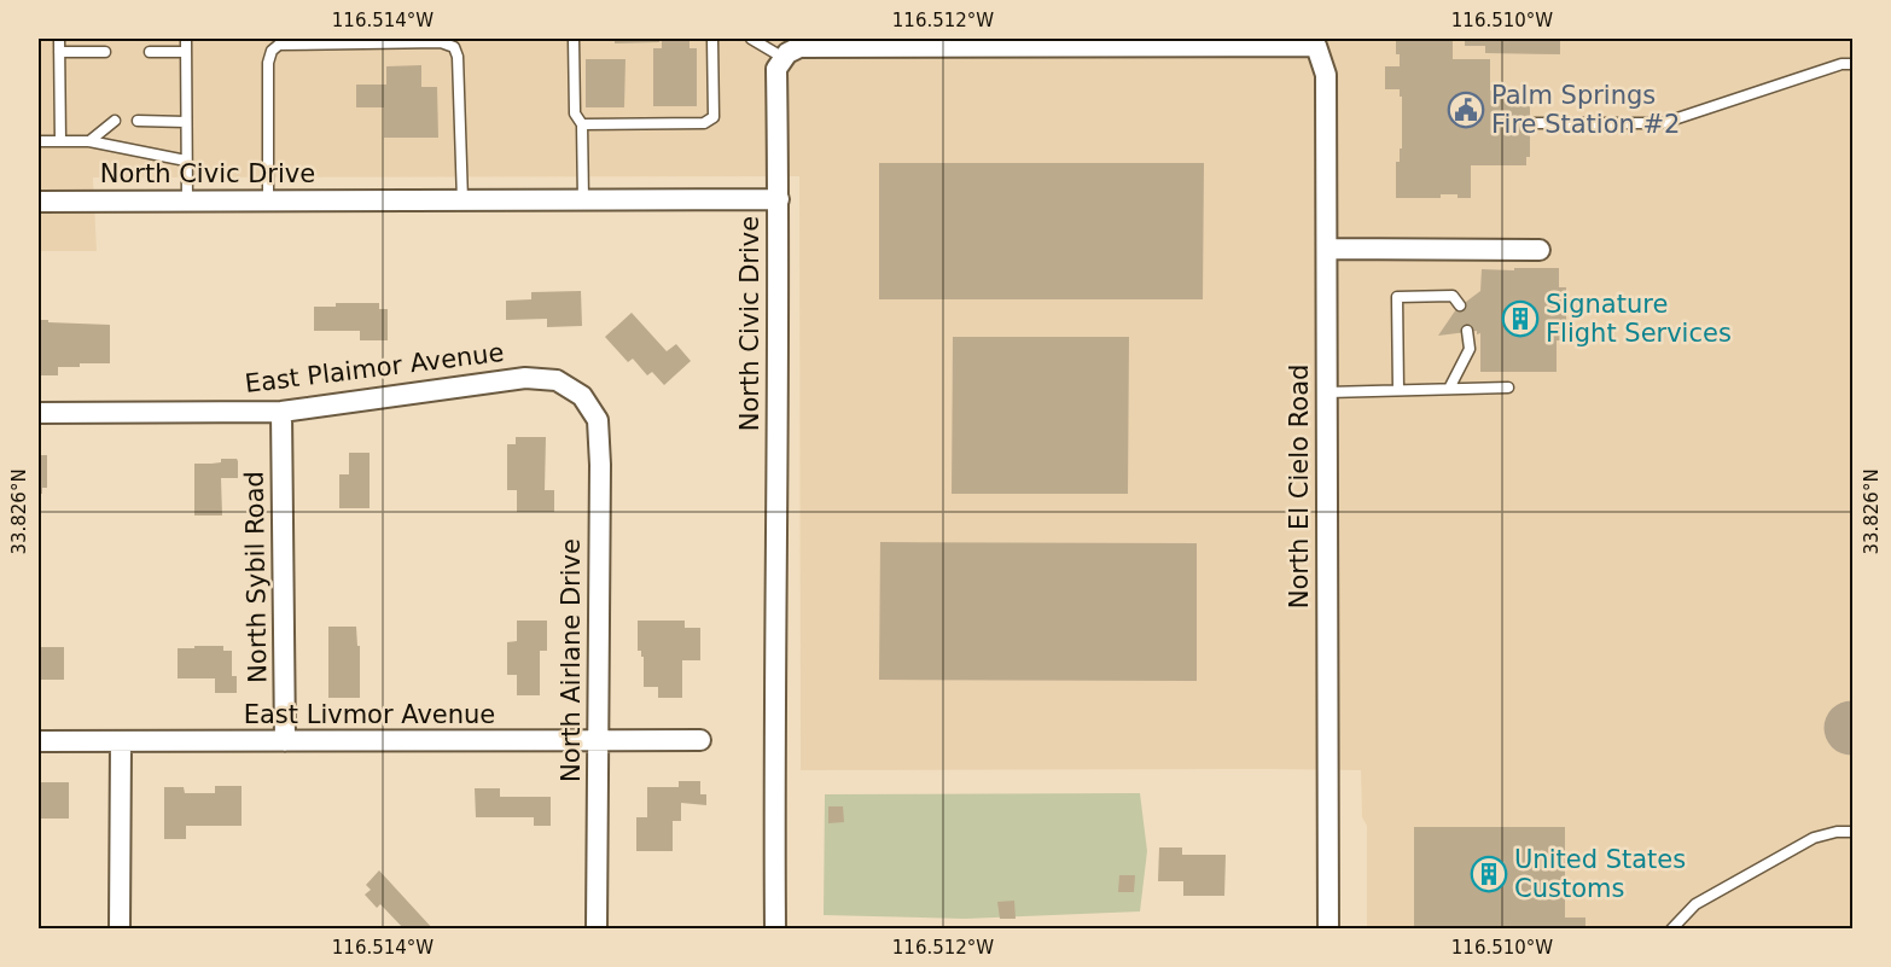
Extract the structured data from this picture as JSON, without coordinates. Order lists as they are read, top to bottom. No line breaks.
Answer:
{"streets":{"street":["North Civic Drive","East Plaimor Avenue","North El Cielo Road","North Sybil Road","North Airlane Drive","East Livmor Avenue"]},"crossings":[["East Plaimor Avenue","North Sybil Road"],["East Plaimor Avenue","North Airlane Drive"],["North Sybil Road","East Livmor Avenue"],["North Airlane Drive","East Livmor Avenue"]],"places":{"public building":["Palm Springs Fire Station #2"],"building":["Signature Flight Services","United States Customs"]},"coordinates":["116.514°W","116.512°W","116.510°W","33.826°N"]}
